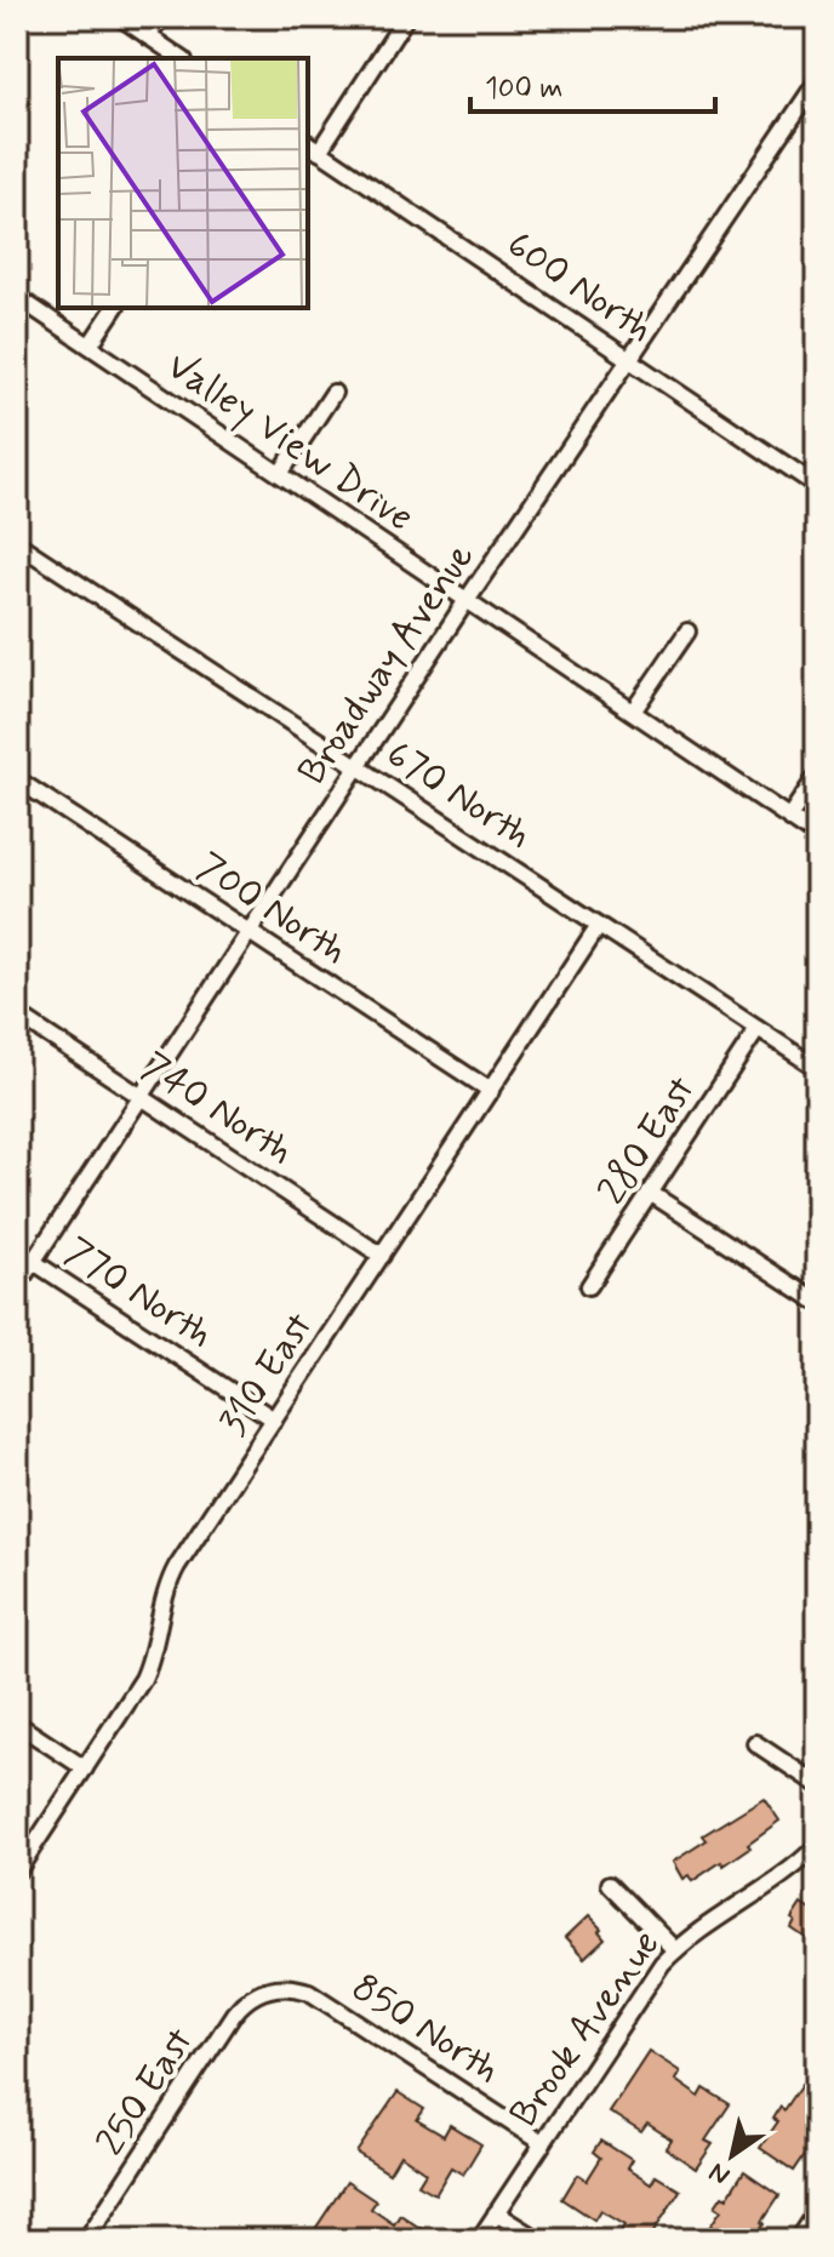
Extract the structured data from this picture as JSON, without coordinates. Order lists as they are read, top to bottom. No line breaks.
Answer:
{"streets":{"street":["600 North","Valley View Drive","Broadway Avenue","670 North","700 North","740 North","280 East","770 North","310 East","850 North","Brook Avenue","250 East"]},"crossings":[["600 North","Broadway Avenue"],["Valley View Drive","Broadway Avenue"],["Broadway Avenue","670 North"],["Broadway Avenue","700 North"],["Broadway Avenue","740 North"],["Broadway Avenue","770 North"],["670 North","280 East"],["670 North","310 East"],["700 North","310 East"],["740 North","310 East"],["770 North","310 East"],["850 North","Brook Avenue"],["850 North","250 East"]],"scale_bar":"100 m","north":"bottom left"}
